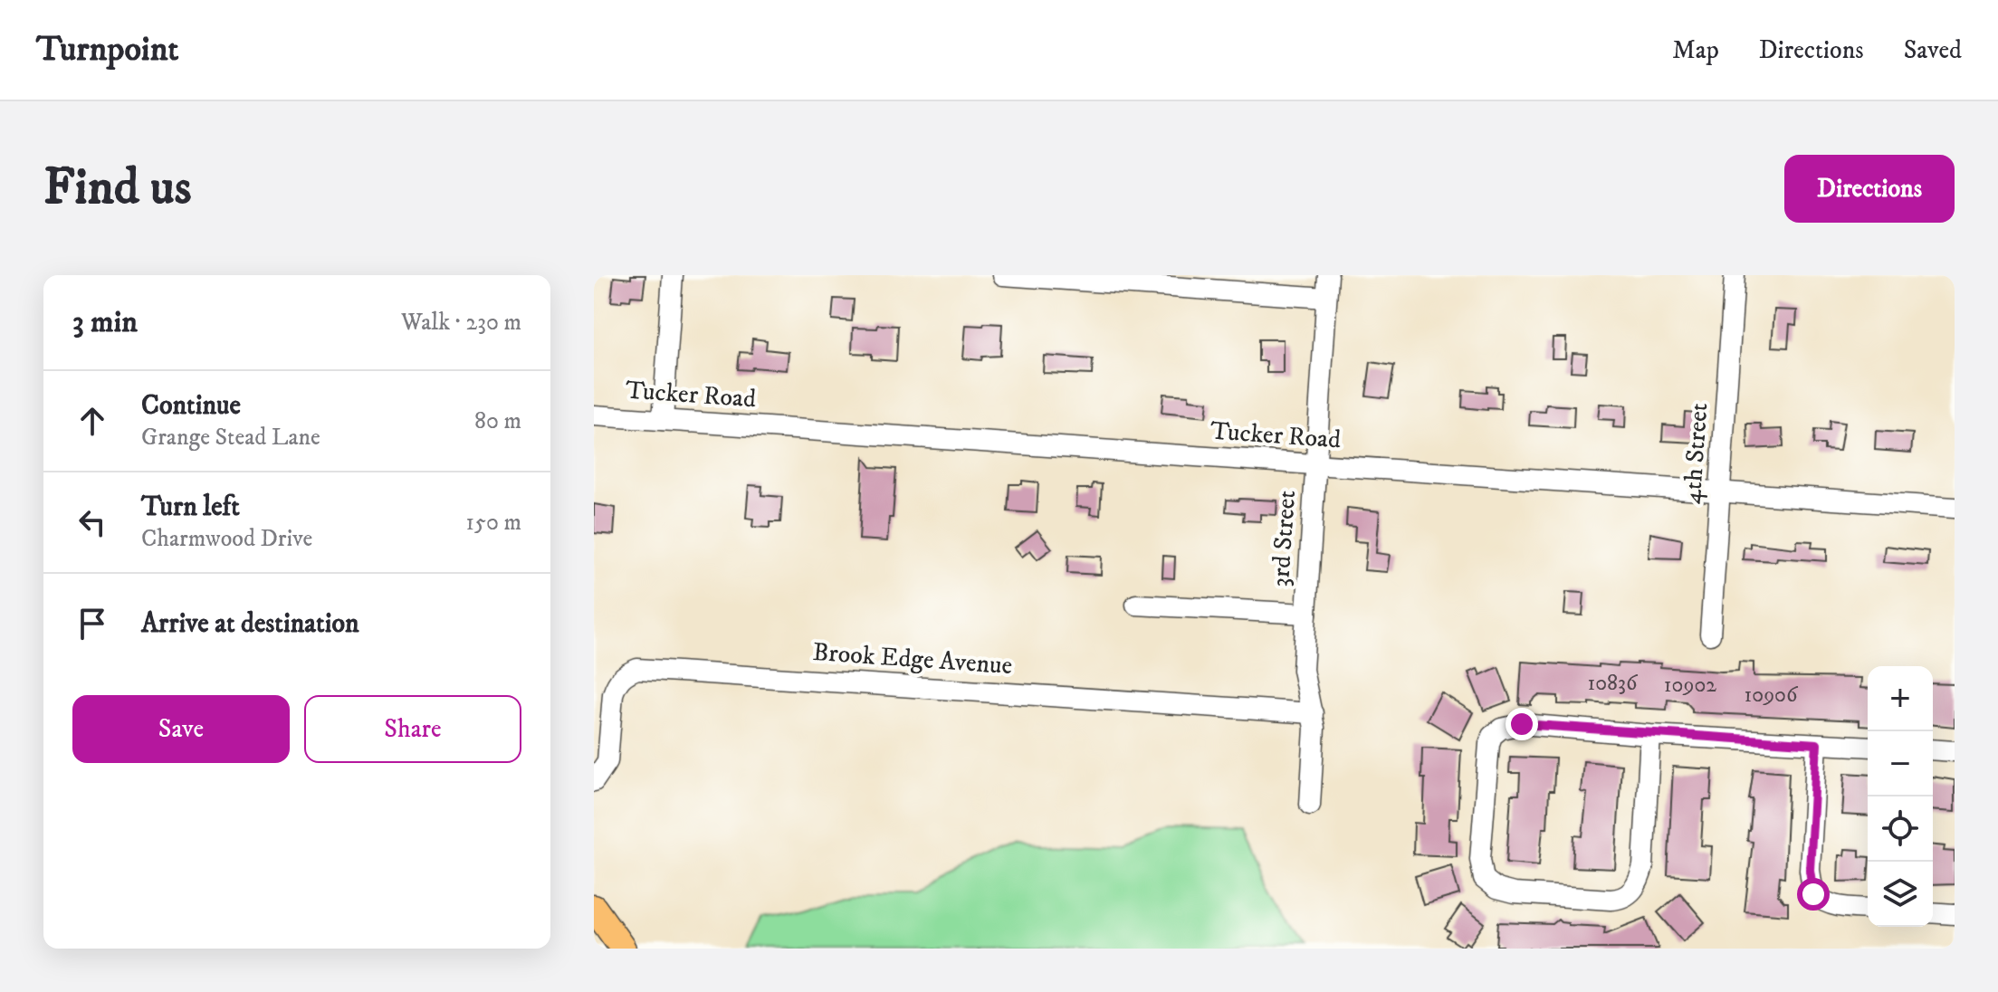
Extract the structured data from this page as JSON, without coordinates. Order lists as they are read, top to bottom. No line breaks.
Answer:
{"streets":{"street":["Tucker Road","4th Street","3rd Street","Brook Edge Avenue"]},"crossings":[["Tucker Road","4th Street"],["Tucker Road","3rd Street"],["3rd Street","Brook Edge Avenue"]],"house_numbers":["10836","10902","10906"],"page":{"header":"Turnpoint","nav":["Map","Directions","Saved"],"buttons":["Directions",["Save","Share"]],"title":"Find us","heading":["3 min","Walk · 230 m"],"list":[["Continue","Grange Stead Lane","80 m"],["Turn left","Charmwood Drive","150 m"],"Arrive at destination"],"map_buttons":["+","−"]}}
